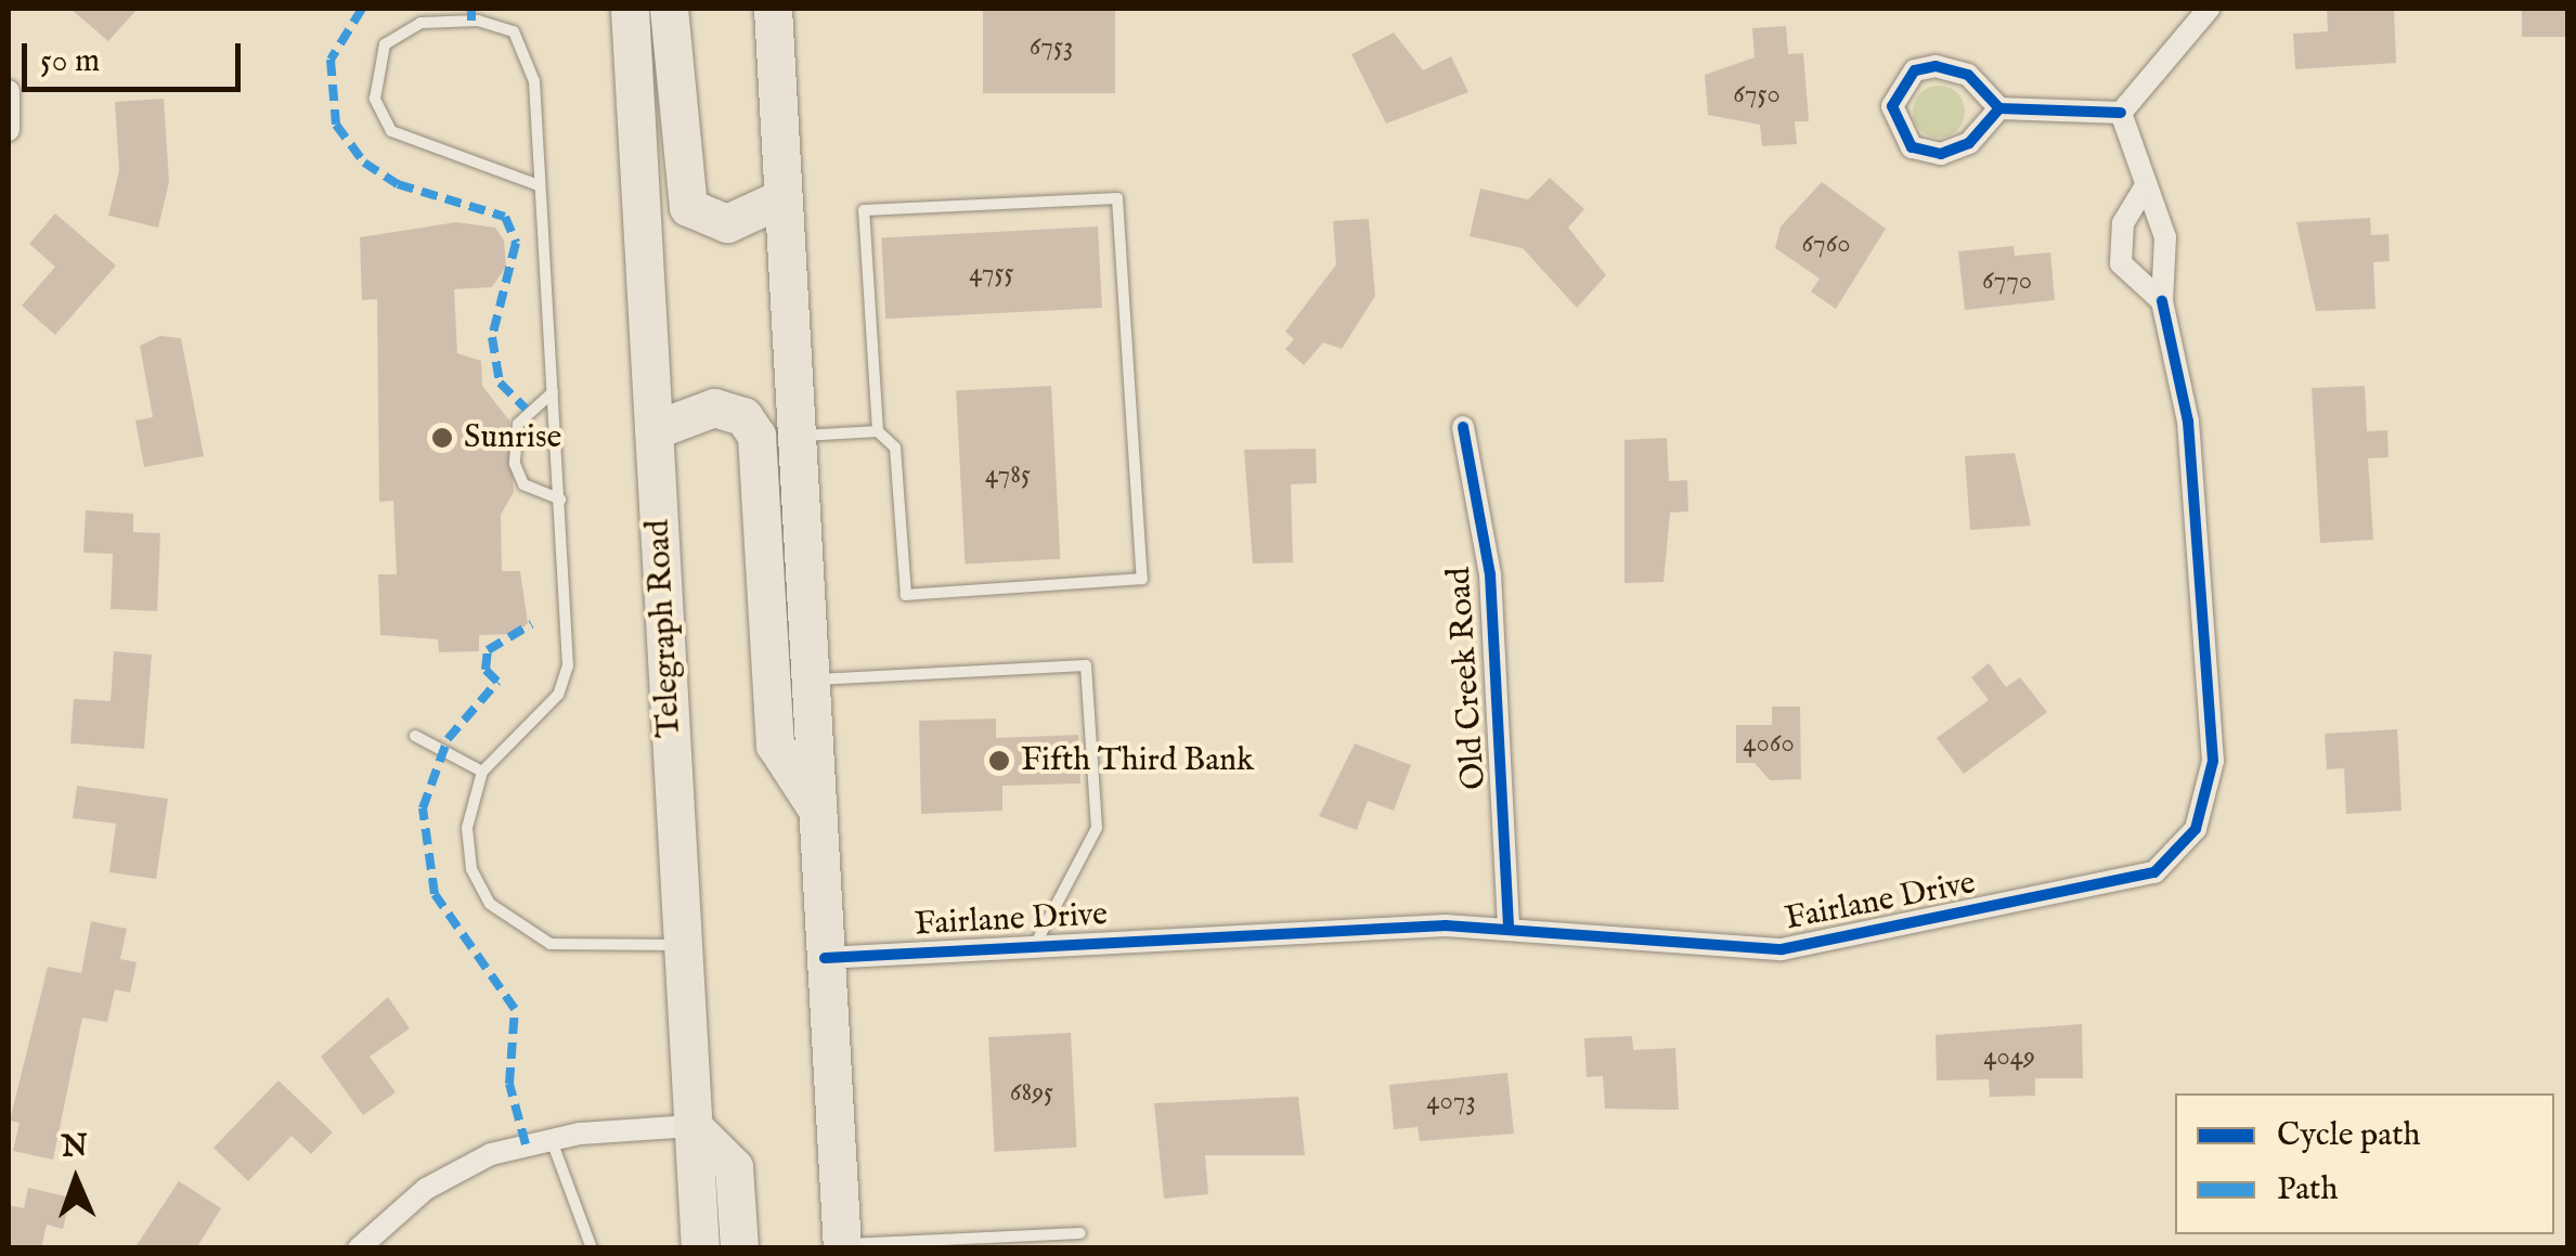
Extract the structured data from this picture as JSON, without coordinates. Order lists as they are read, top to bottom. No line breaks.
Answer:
{"streets":{"highway":["Telegraph Road"],"street":["Old Creek Road","Fairlane Drive"]},"crossings":[["Old Creek Road","Fairlane Drive"]],"places":["Sunrise","Fifth Third Bank"],"house_numbers":["6753","6750","6760","4755","6770","4785","4060","4049","6895","4073"],"legend":["Cycle path","Path"],"scale_bar":"50 m","north":"top"}
